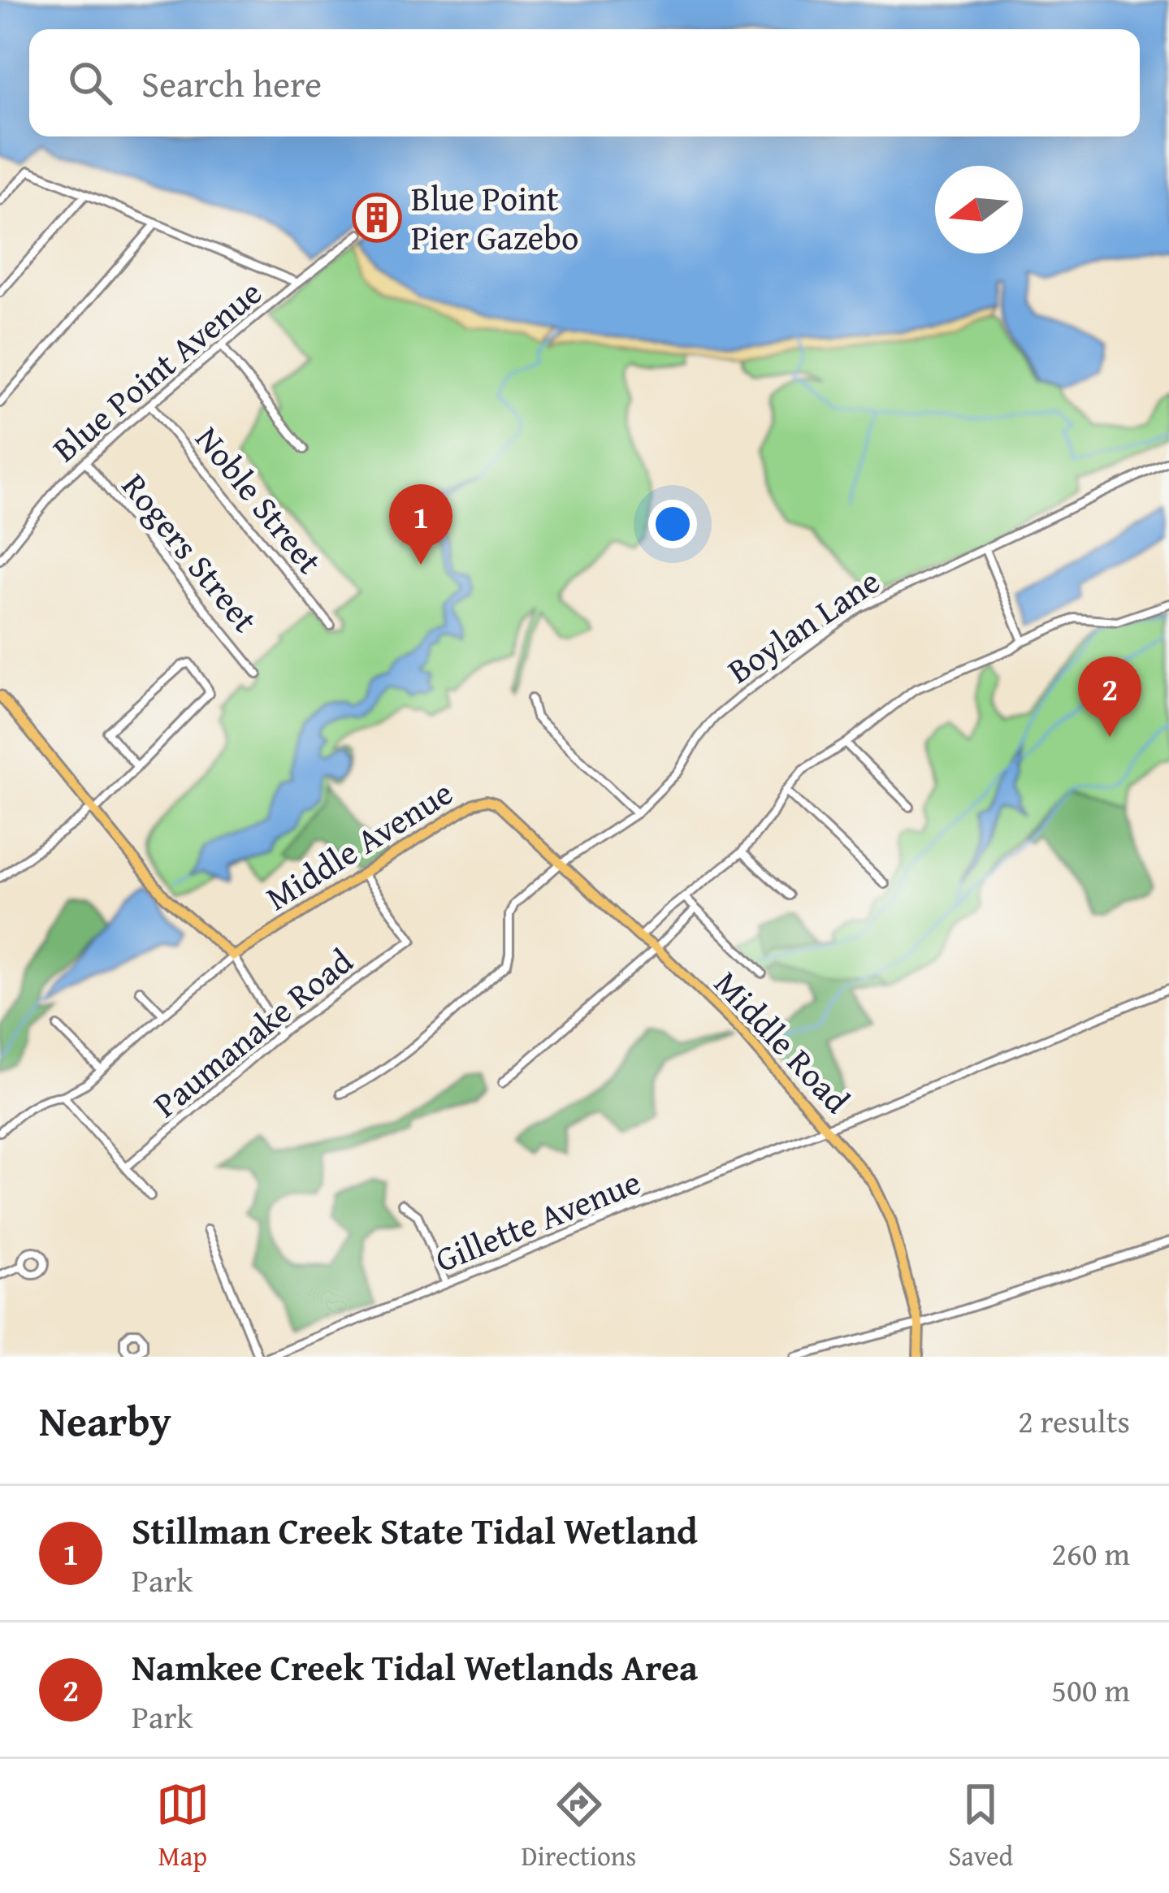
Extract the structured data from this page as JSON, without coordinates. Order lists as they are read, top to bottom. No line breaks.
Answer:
{"streets":{"main road":["Middle Avenue","Middle Road"],"street":["Blue Point Avenue","Noble Street","Rogers Street","Boylan Lane","Paumanake Road","Gillette Avenue"]},"crossings":[["Blue Point Avenue","Noble Street"],["Blue Point Avenue","Rogers Street"],["Boylan Lane","Middle Road"],["Middle Avenue","Paumanake Road"],["Middle Avenue","Middle Road"],["Middle Road","Gillette Avenue"]],"places":{"building":["Blue Point Pier Gazebo"]},"north":"left","page":{"search":"Search here","pins":["1","2"],"heading":["Nearby","2 results"],"list":[{"mark":"1","name":"Stillman Creek State Tidal Wetland","note":"Park","value":"260 m"},{"mark":"2","name":"Namkee Creek Tidal Wetlands Area","note":"Park","value":"500 m"}],"nav":["Map","Directions","Saved"]}}
